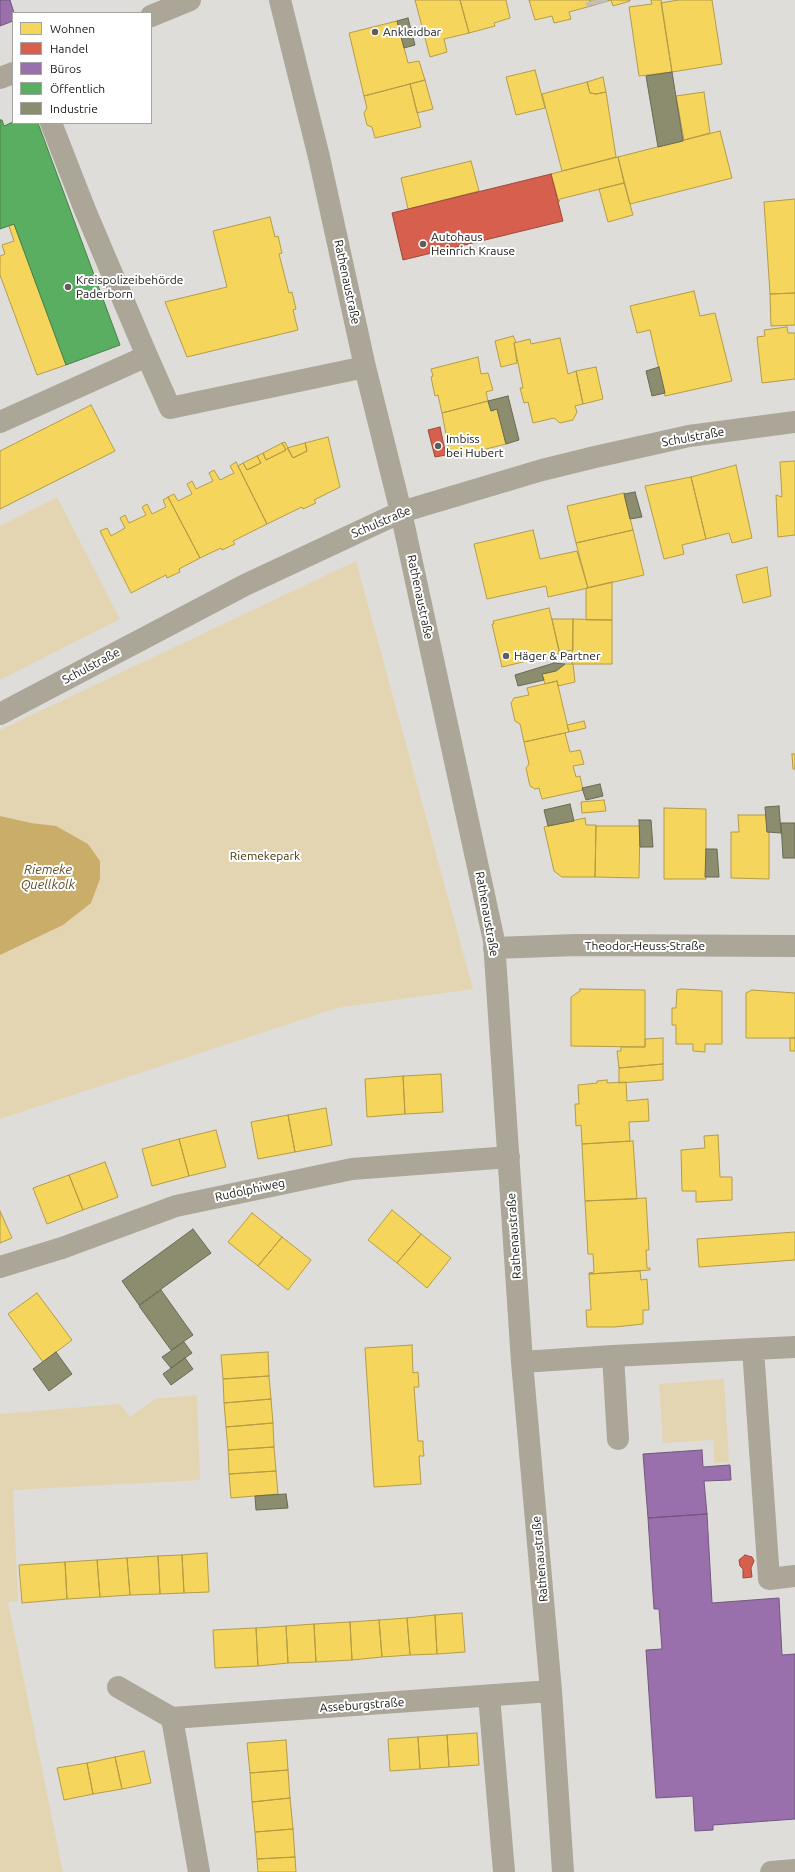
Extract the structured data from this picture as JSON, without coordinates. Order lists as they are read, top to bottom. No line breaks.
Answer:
{"streets":{"street":["Rathenaustraße","Schulstraße","Theodor-Heuss-Straße","Rudolphiweg","Asseburgstraße"]},"crossings":[["Rathenaustraße","Schulstraße"],["Rathenaustraße","Theodor-Heuss-Straße"],["Rathenaustraße","Rudolphiweg"],["Rathenaustraße","Asseburgstraße"]],"water":["Riemeke Quellkolk"],"parks":["Riemekepark"],"places":["Ankleidbar","Autohaus Heinrich Krause","Kreispolizeibehörde Paderborn","Imbiss bei Hubert","Häger & Partner"],"legend":["Wohnen","Handel","Büros","Öffentlich","Industrie"]}
